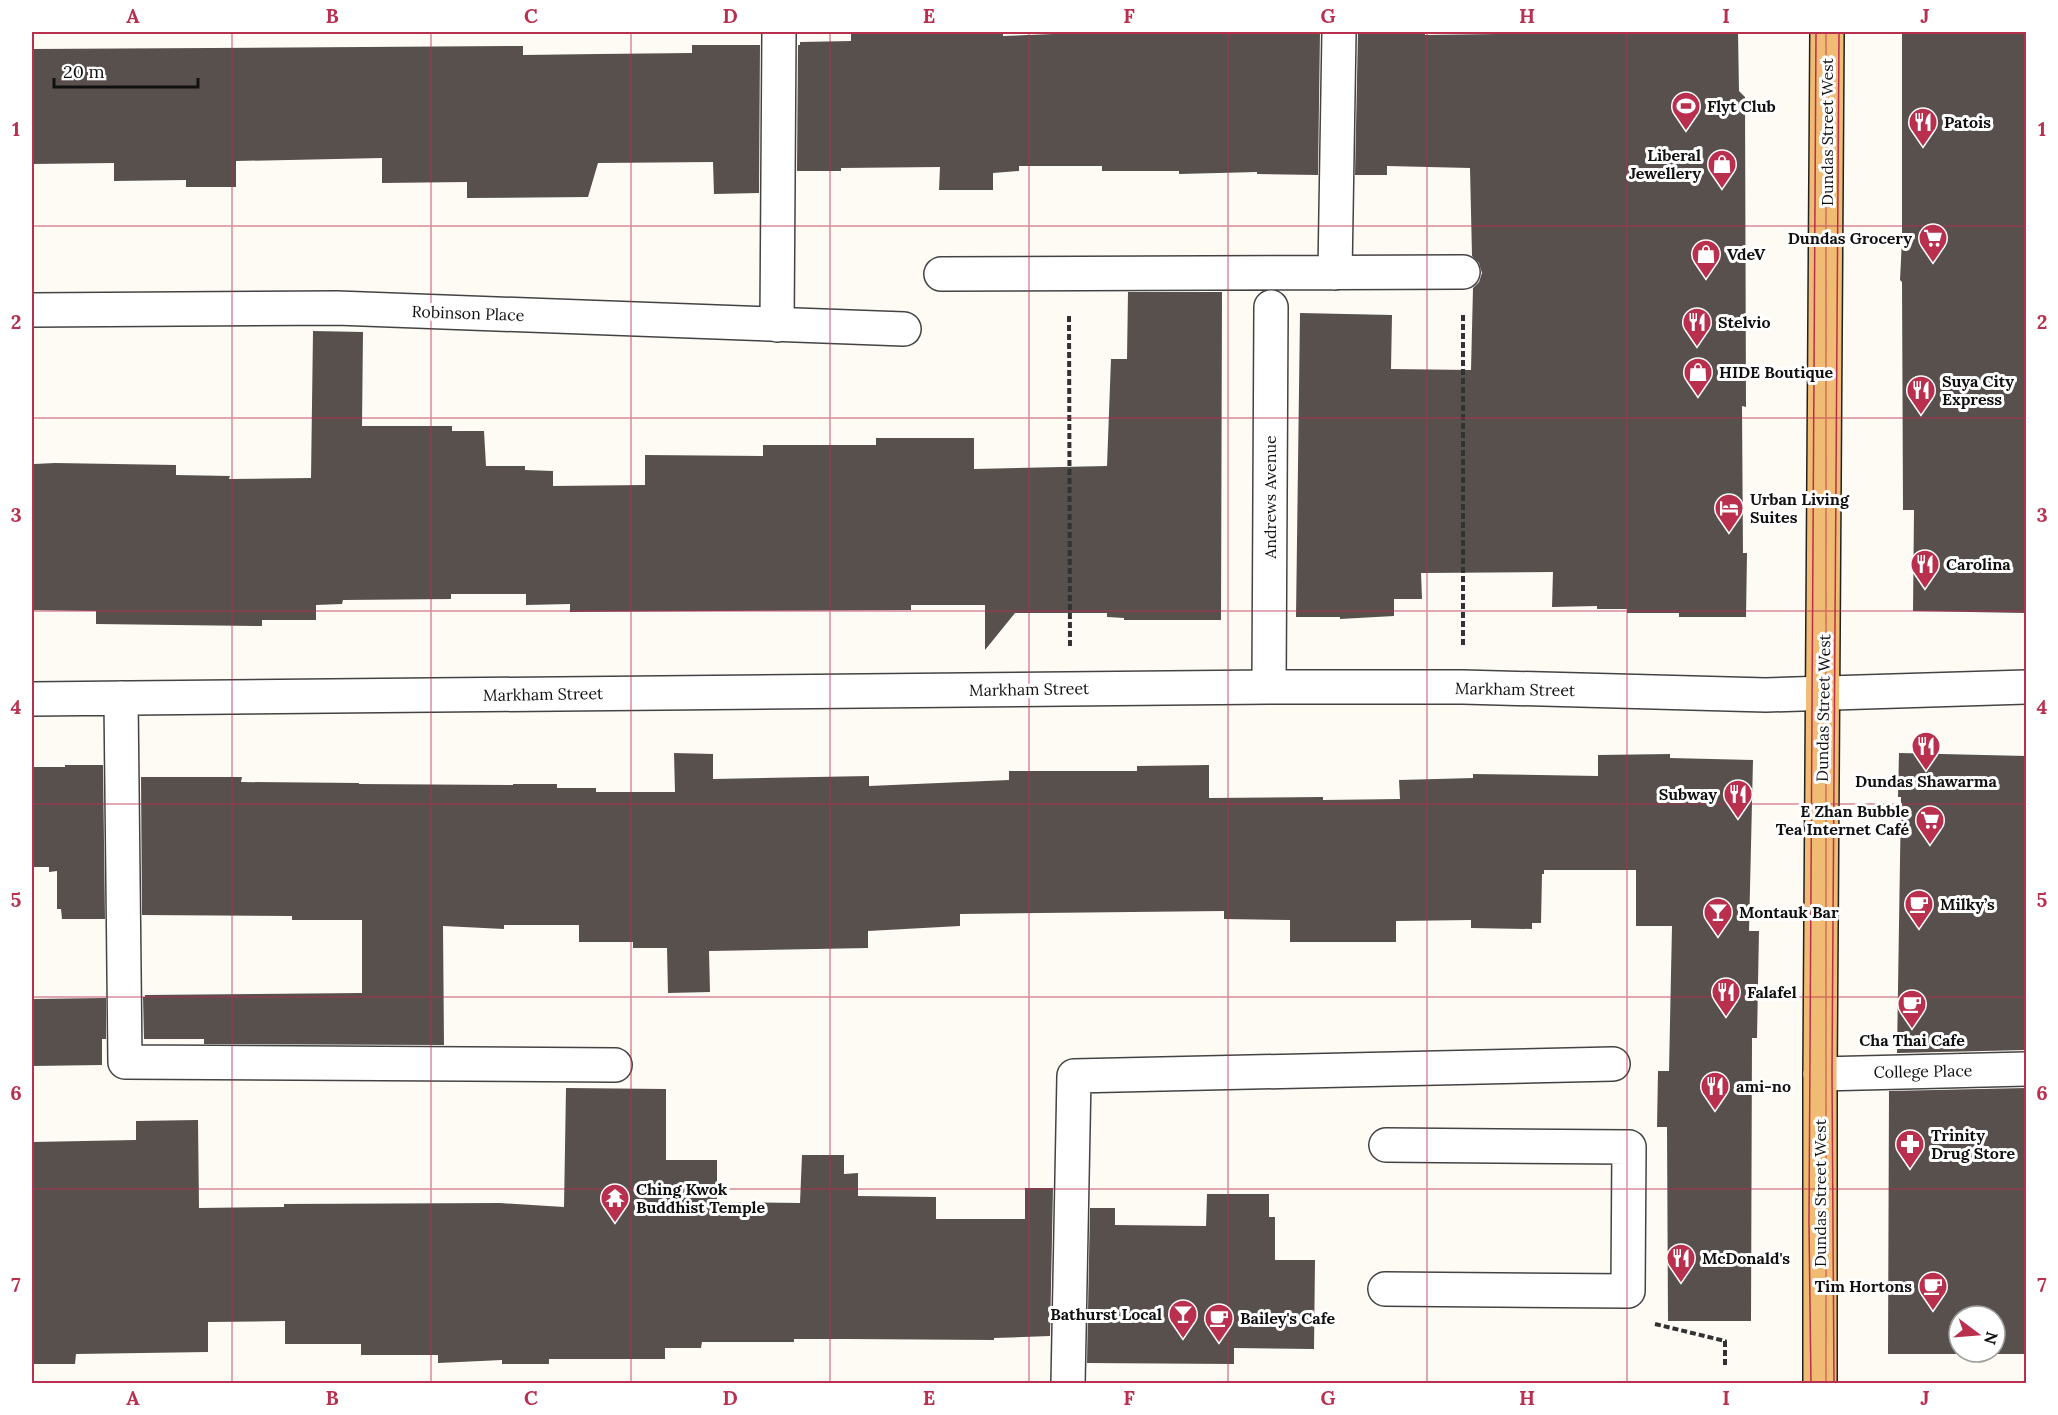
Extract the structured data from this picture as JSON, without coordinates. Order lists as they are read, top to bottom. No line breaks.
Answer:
{"streets":{"main road":["Dundas Street West"],"street":["Robinson Place","Andrews Avenue","Markham Street","College Place"]},"crossings":[["Dundas Street West","Markham Street"],["Dundas Street West","College Place"],["Andrews Avenue","Markham Street"]],"places":{"sports":["Flyt Club"],"restaurant":["Patois","Stelvio","Suya City Express","Carolina","Dundas Shawarma","Subway","Falafel","ami-no","McDonald's"],"shop":["Liberal Jewellery","VdeV","HIDE Boutique"],"supermarket":["Dundas Grocery","E Zhan Bubble Tea Internet Café"],"hotel":["Urban Living Suites"],"cafe":["Milky’s","Cha Thai Cafe","Tim Hortons","Bailey's Cafe"],"bar":["Montauk Bar","Bathurst Local"],"pharmacy":["Trinity Drug Store"],"temple":["Ching Kwok Buddhist Temple"]},"scale_bar":"20 m","north":"right","grid":{"columns":["A","B","C","D","E","F","G","H","I","J"],"rows":["1","2","3","4","5","6","7"]}}
